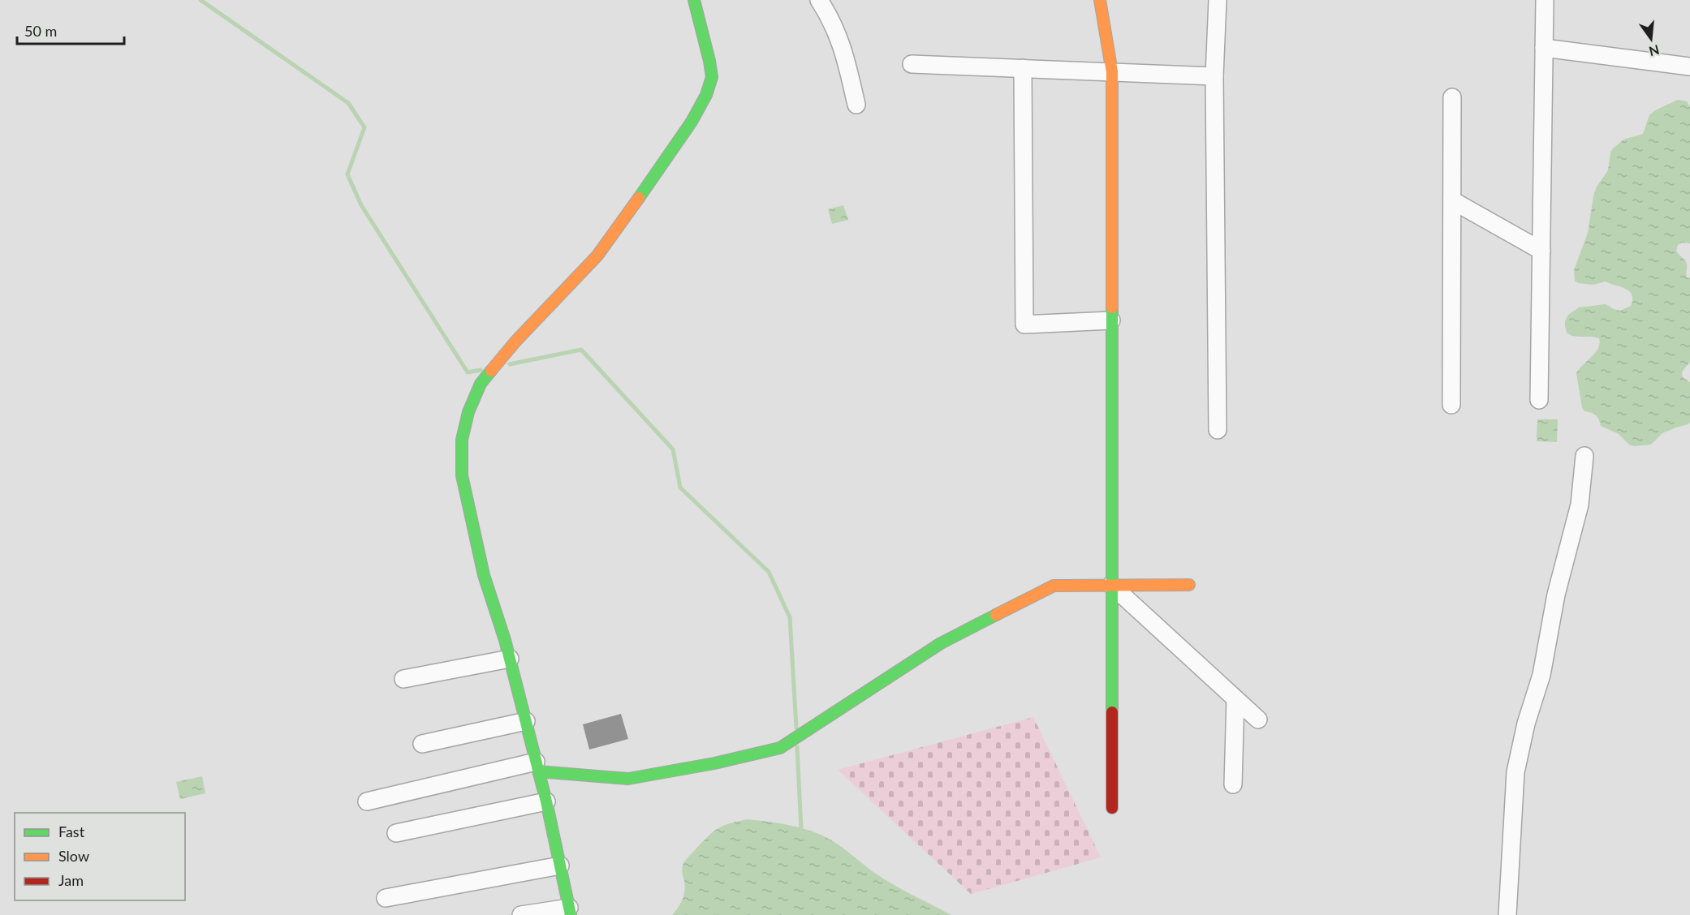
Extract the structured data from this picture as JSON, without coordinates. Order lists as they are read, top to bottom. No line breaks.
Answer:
{"legend":["Fast","Slow","Jam"],"scale_bar":"50 m","north":"bottom"}
